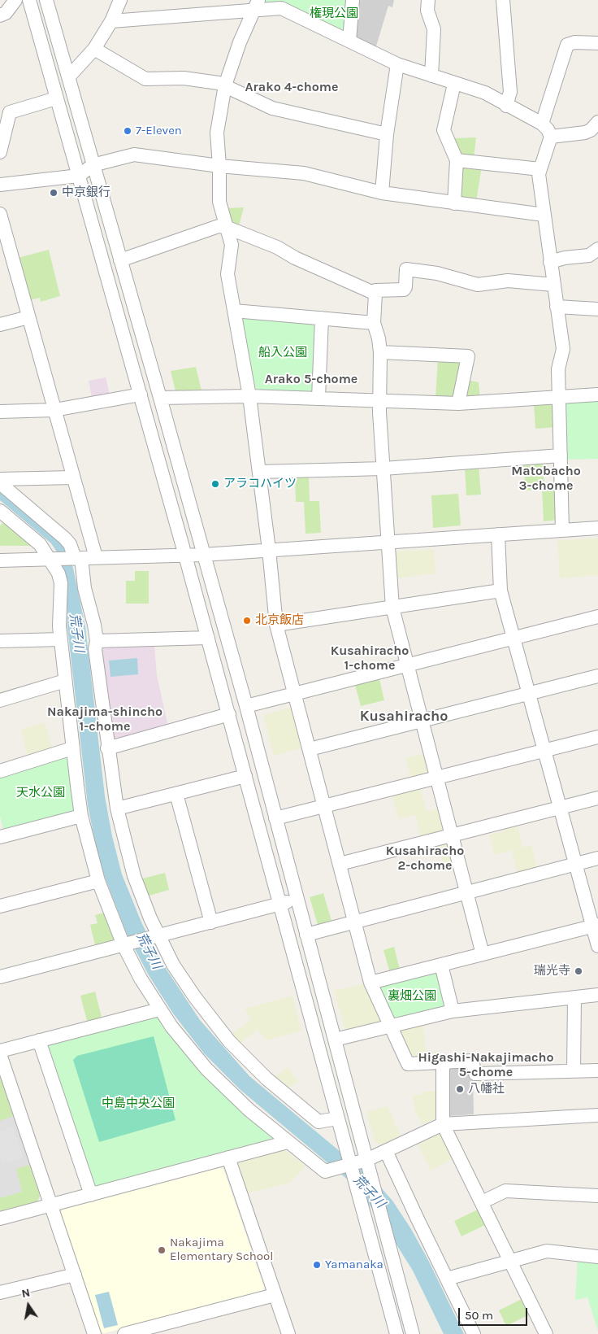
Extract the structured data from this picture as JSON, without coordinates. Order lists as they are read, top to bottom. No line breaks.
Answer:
{"districts":["Arako 4-chome","Arako 5-chome","Matobacho 3-chome","Kusahiracho 1-chome","Nakajima-shincho 1-chome","Kusahiracho","Kusahiracho 2-chome","Higashi-Nakajimacho 5-chome"],"water":["荒子川"],"parks":["権現公園","船入公園","天水公園","裏畑公園","中島中央公園"],"places":["7-Eleven","中京銀行","アラコハイツ","北京飯店","瑞光寺","八幡社","Nakajima Elementary School","Yamanaka"],"scale_bar":"50 m","north":"top"}
